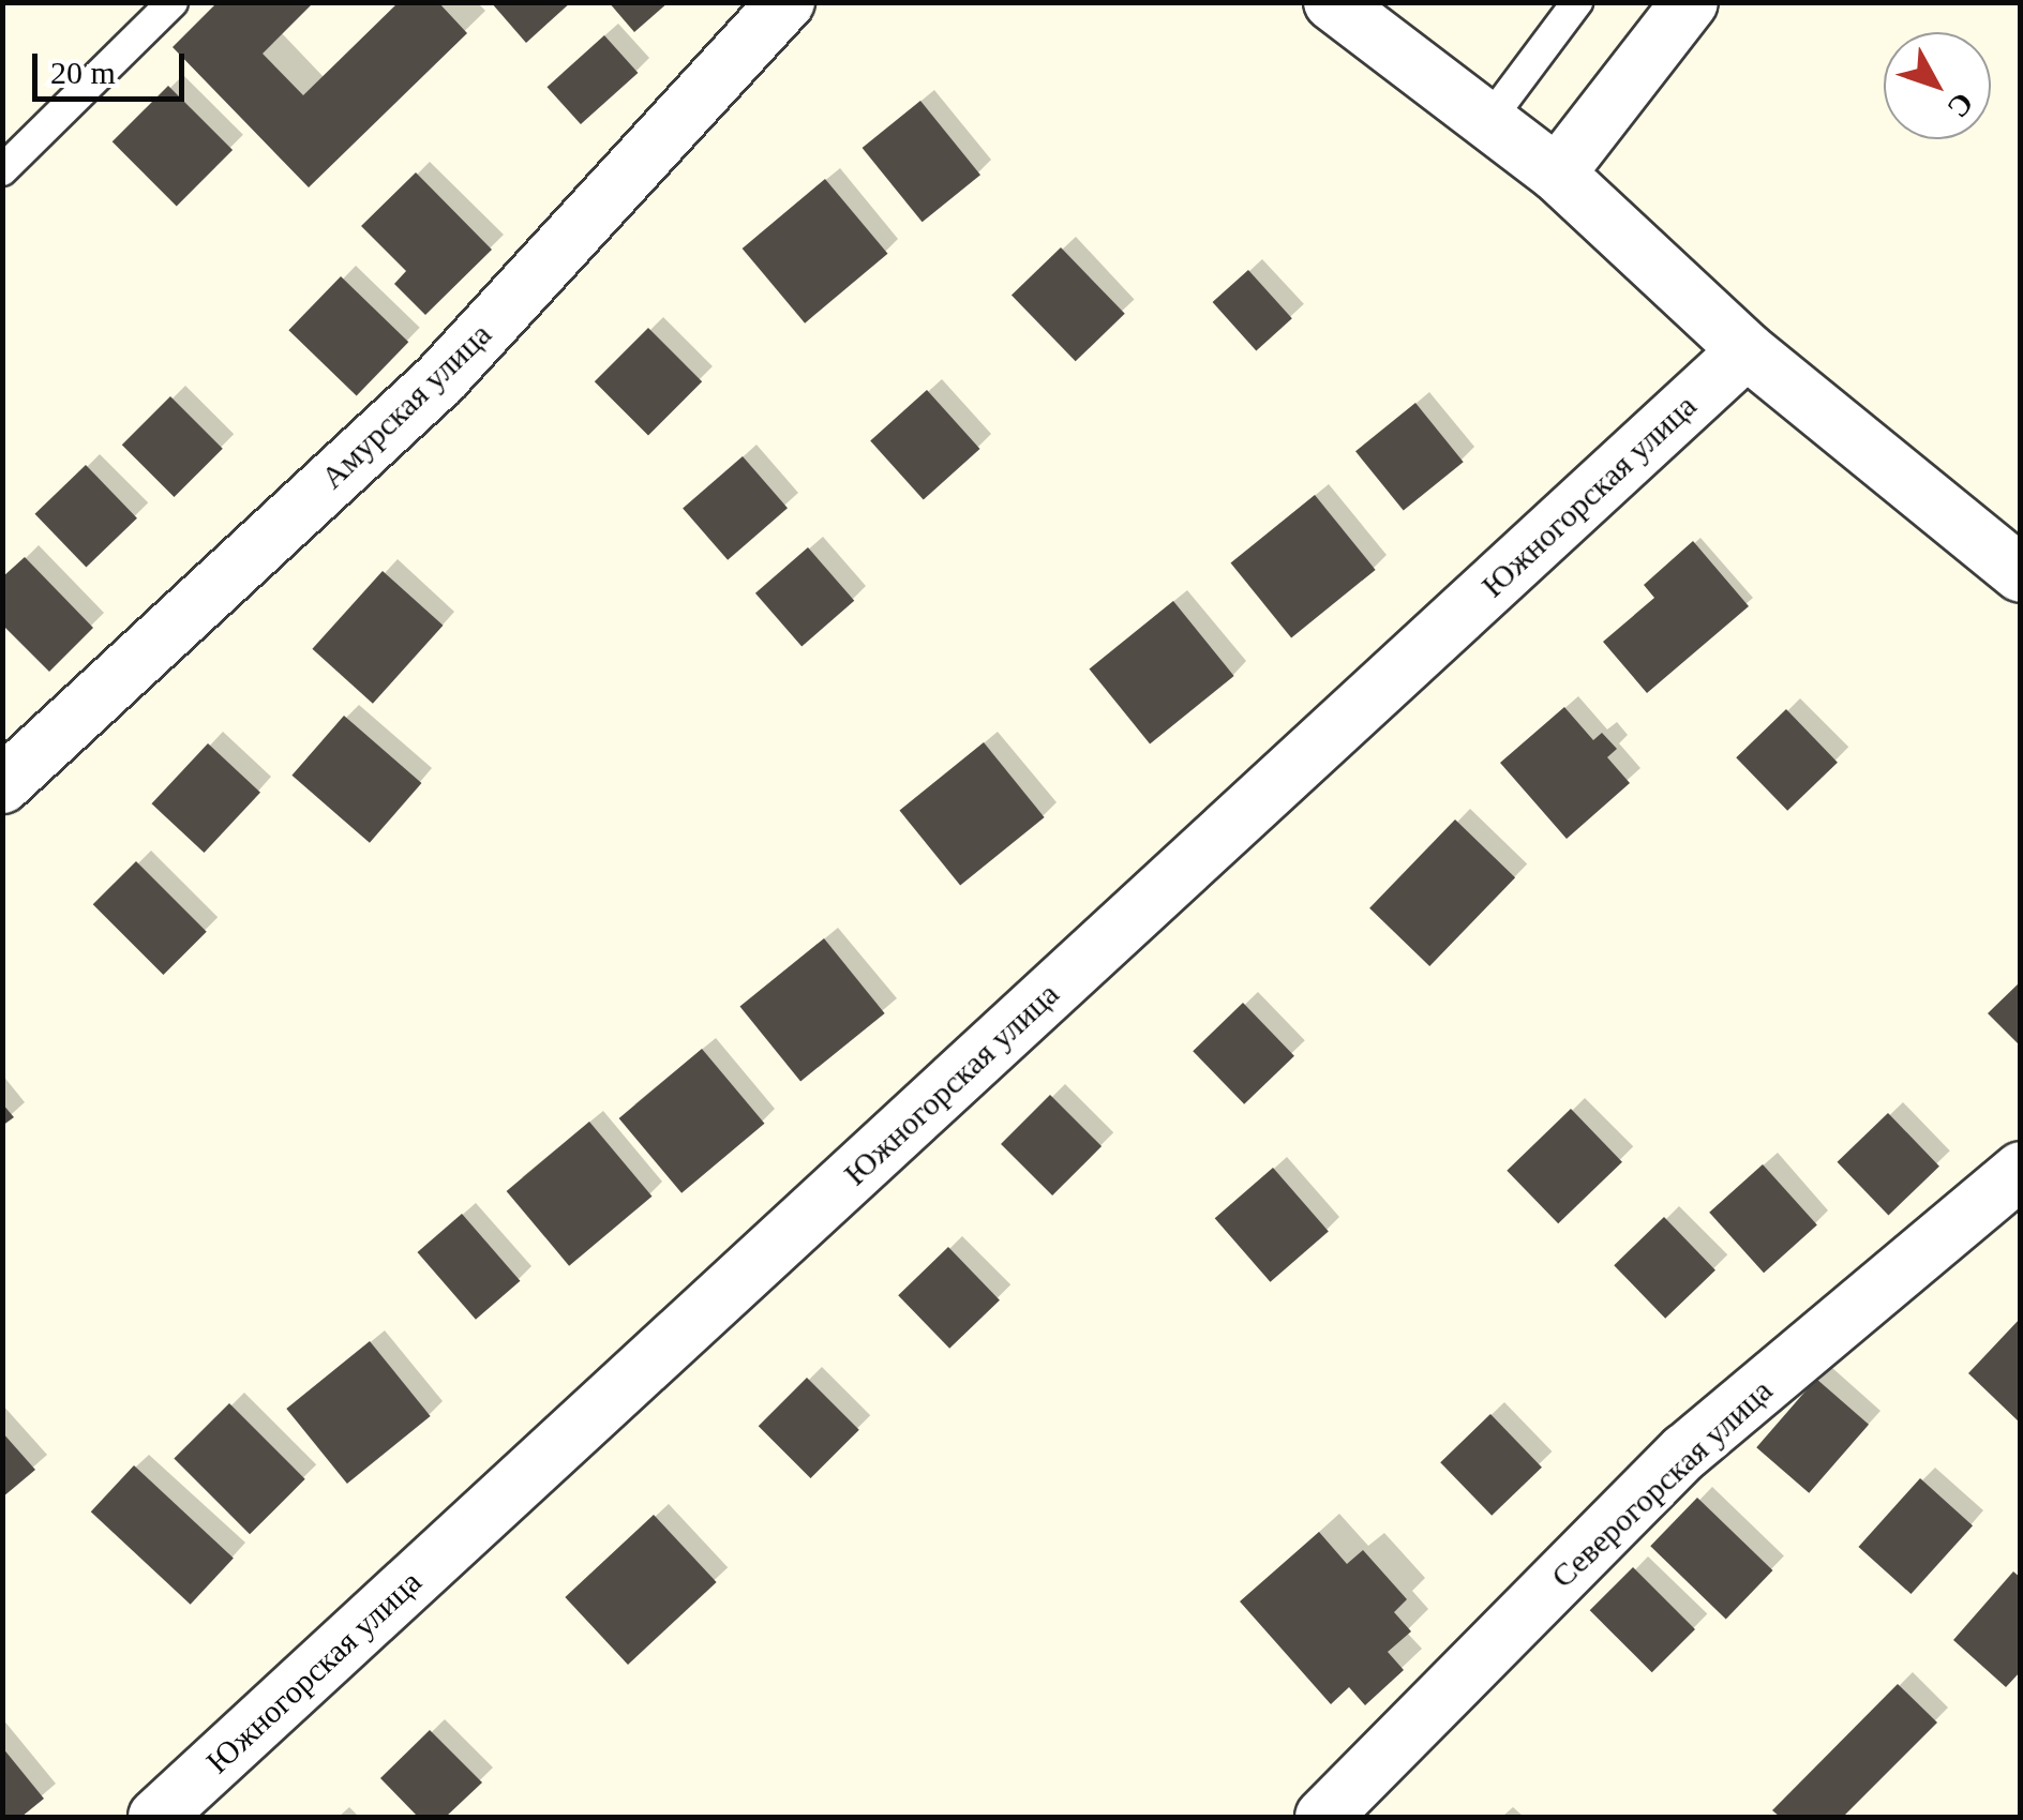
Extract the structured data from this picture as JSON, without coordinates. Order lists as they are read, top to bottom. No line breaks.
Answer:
{"streets":{"street":["Амурская улица","Южногорская улица","Северогорская улица"]},"scale_bar":"20 m","north":"bottom right"}
